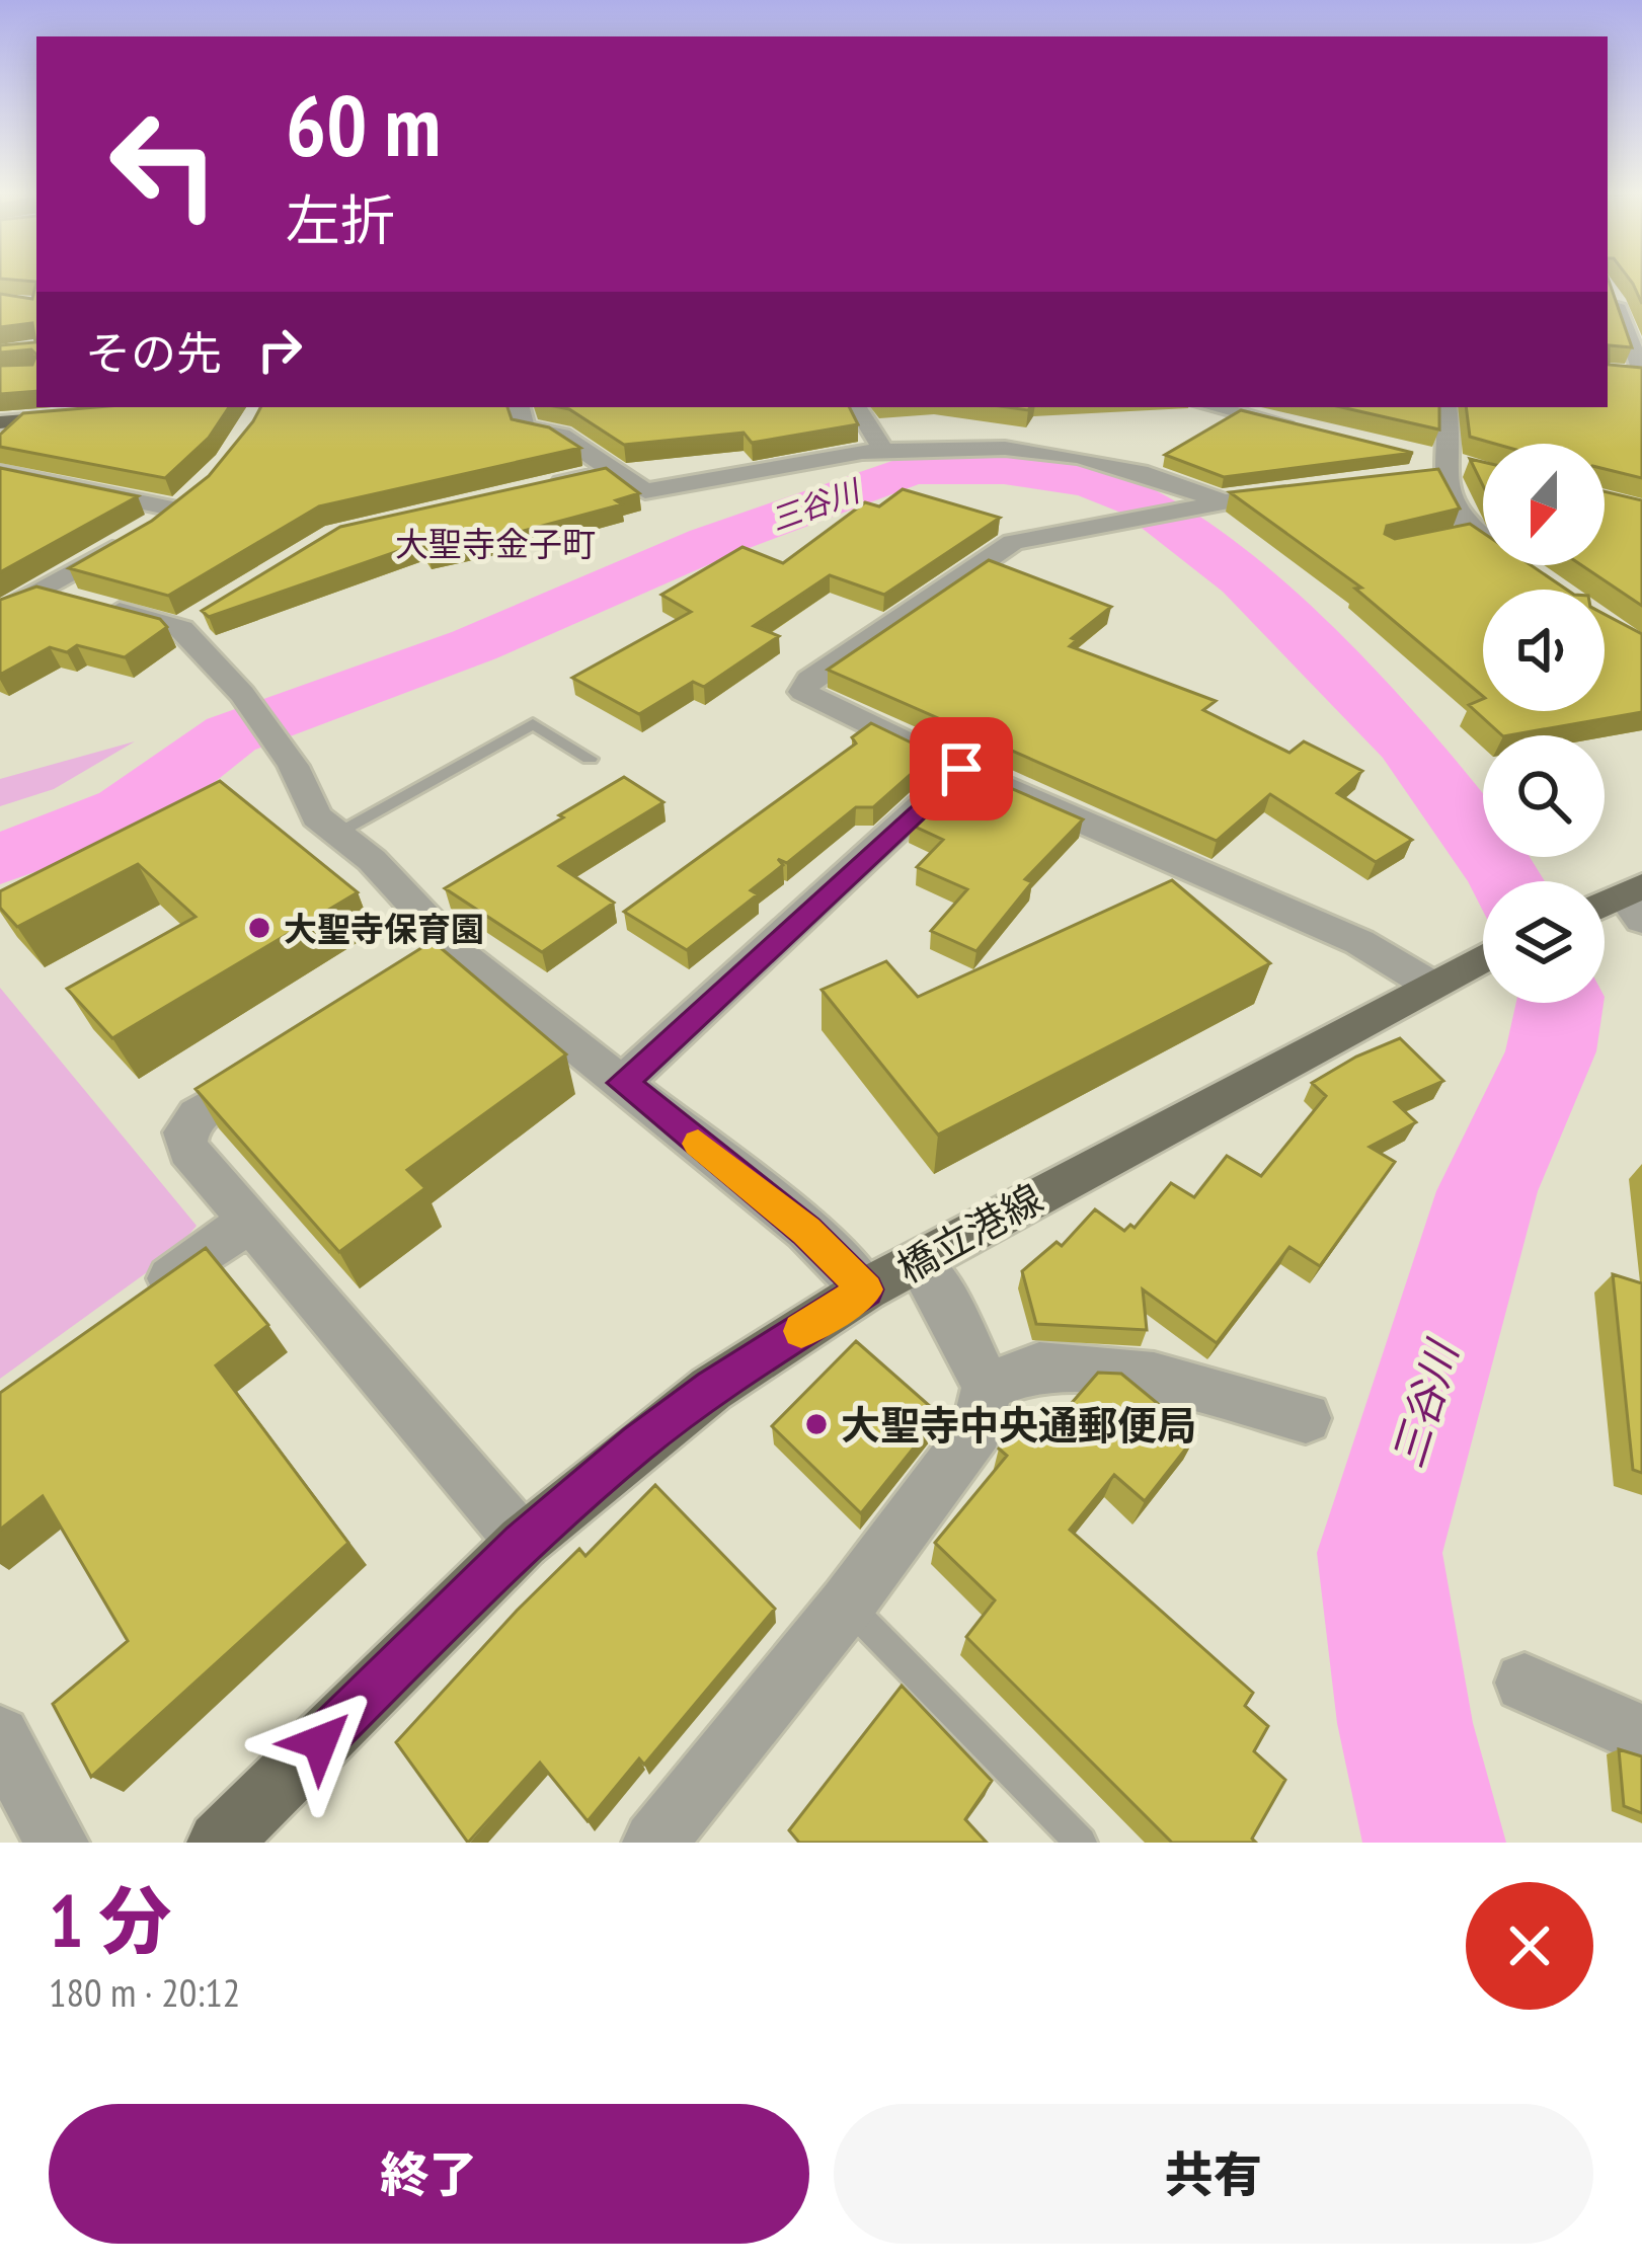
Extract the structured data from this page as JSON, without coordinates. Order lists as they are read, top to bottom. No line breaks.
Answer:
{"streets":{"main road":["橋立港線"]},"districts":["大聖寺金子町"],"water":["三谷川"],"places":["大聖寺保育園","大聖寺中央通郵便局"],"north":"bottom","page":{"turn":["60 m","左折"],"then":"その先","heading":["1 分","180 m · 20:12"],"buttons":["終了","共有"]}}
